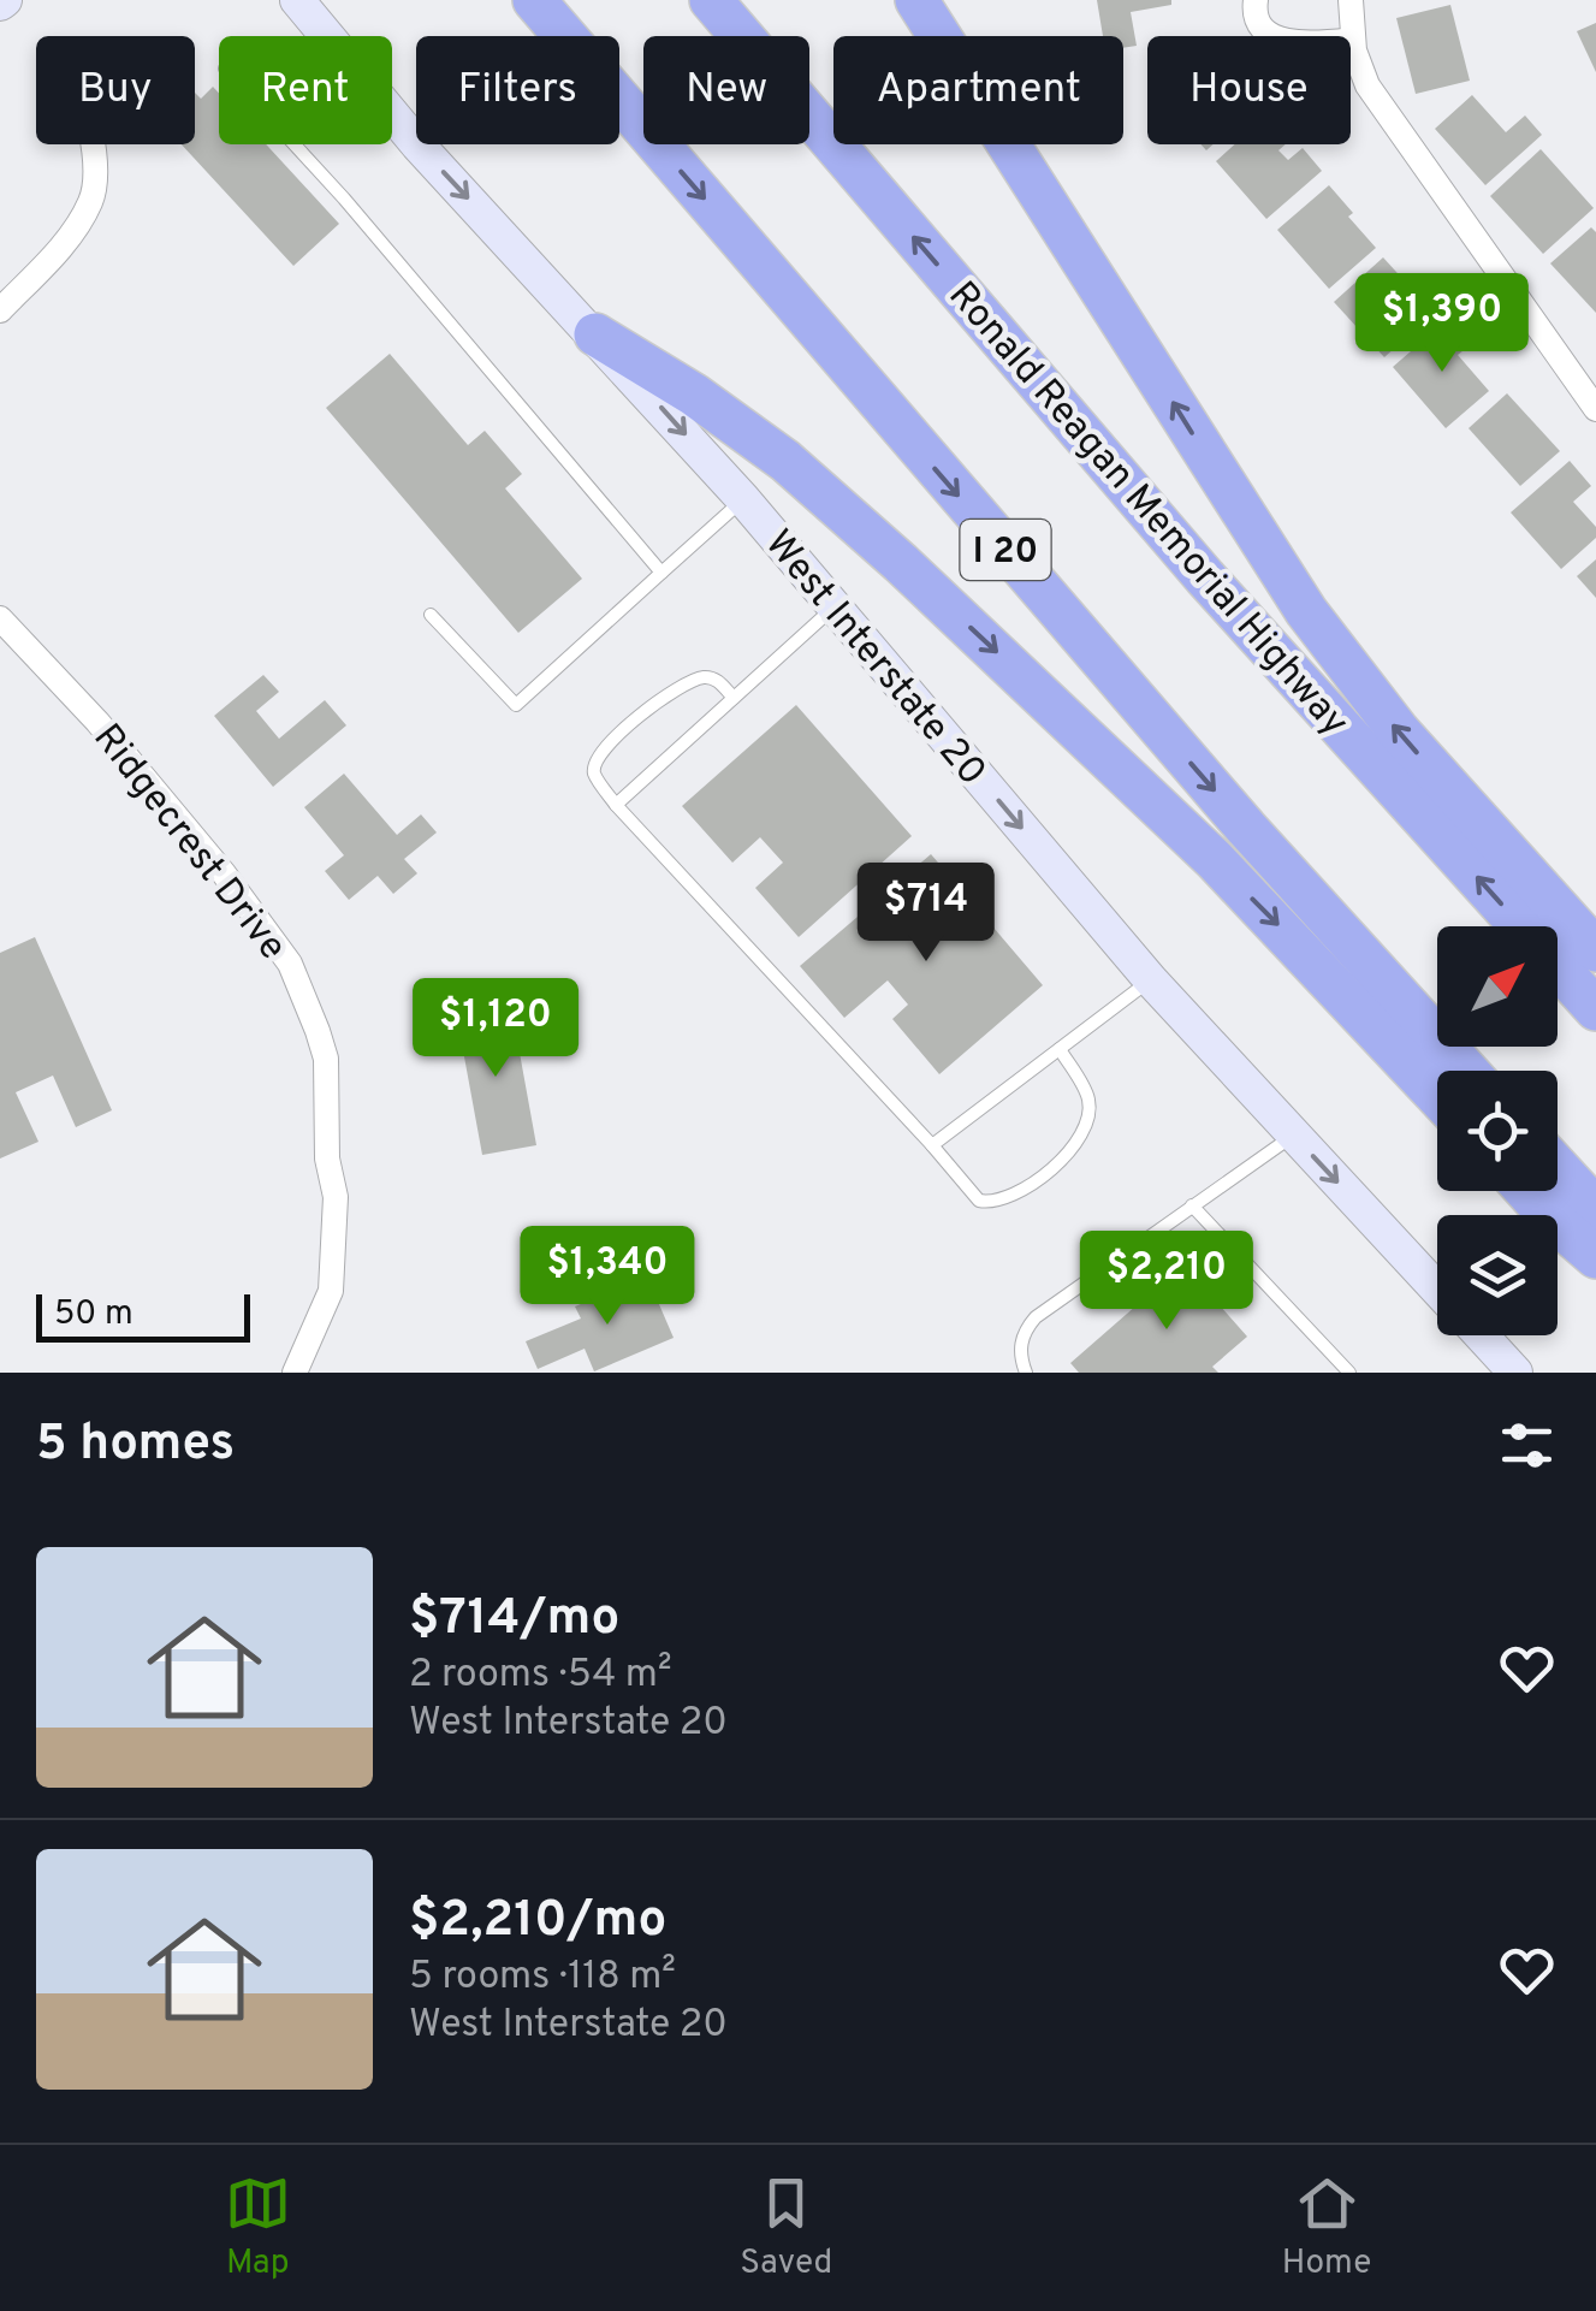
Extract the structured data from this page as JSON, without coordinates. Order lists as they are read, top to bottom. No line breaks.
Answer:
{"streets":{"highway":["Ronald Reagan Memorial Highway","I 20"],"main road":["West Interstate 20"],"street":["Ridgecrest Drive"]},"one_way":["West Interstate 20"],"scale_bar":"50 m","north":"top right","page":{"chip":["Buy","Rent","Filters","New","Apartment","House"],"price":["$1,390","$714","$1,120","$1,340","$2,210"],"scale":"50 m","heading":"5 homes","list":[{"name":"$714/mo","note":"2 rooms · 54 m² · West Interstate 20"},{"name":"$2,210/mo","note":"5 rooms · 118 m² · West Interstate 20"}],"tabs":["Map","Saved","Home"]}}
